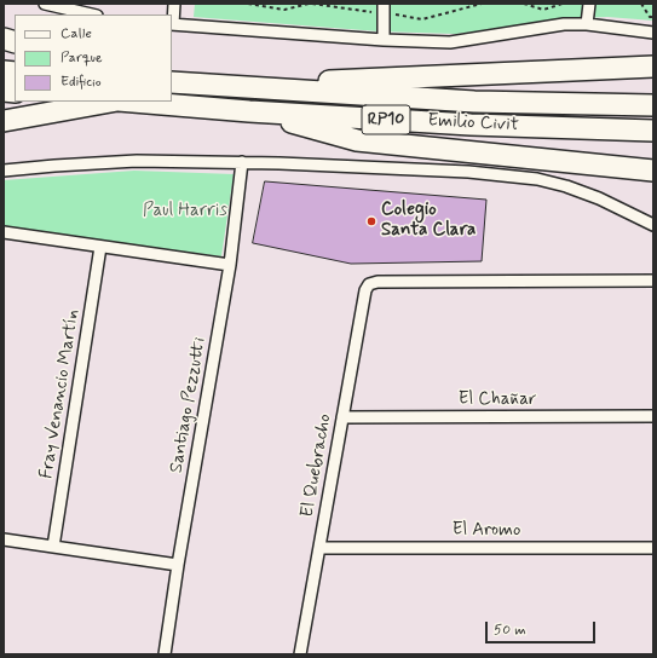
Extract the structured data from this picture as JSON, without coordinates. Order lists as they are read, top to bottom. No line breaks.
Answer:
{"streets":{"highway":["RP10","Emilio Civit"],"street":["Fray Venancio Martín","El Chañar","Santiago Pezzutti","El Quebracho","El Aromo"]},"crossings":[["El Chañar","El Quebracho"],["El Quebracho","El Aromo"]],"parks":["Paul Harris"],"places":["Colegio Santa Clara"],"legend":["Calle","Parque","Edificio"],"scale_bar":"50 m"}
